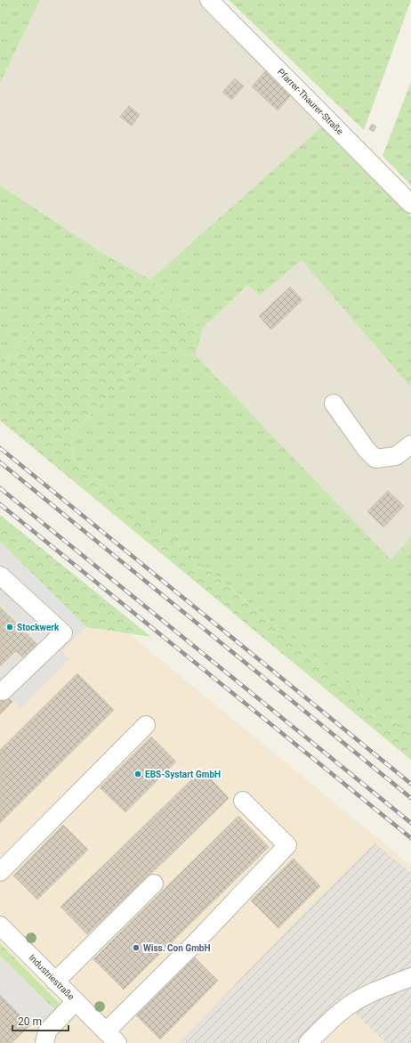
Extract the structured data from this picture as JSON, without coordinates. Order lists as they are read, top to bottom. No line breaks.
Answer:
{"streets":{"street":["Pfarrer-Thaurer-Straße","Industriestraße"]},"places":["Stockwerk","EBS-Systart GmbH","Wiss. Con GmbH"],"scale_bar":"20 m"}
